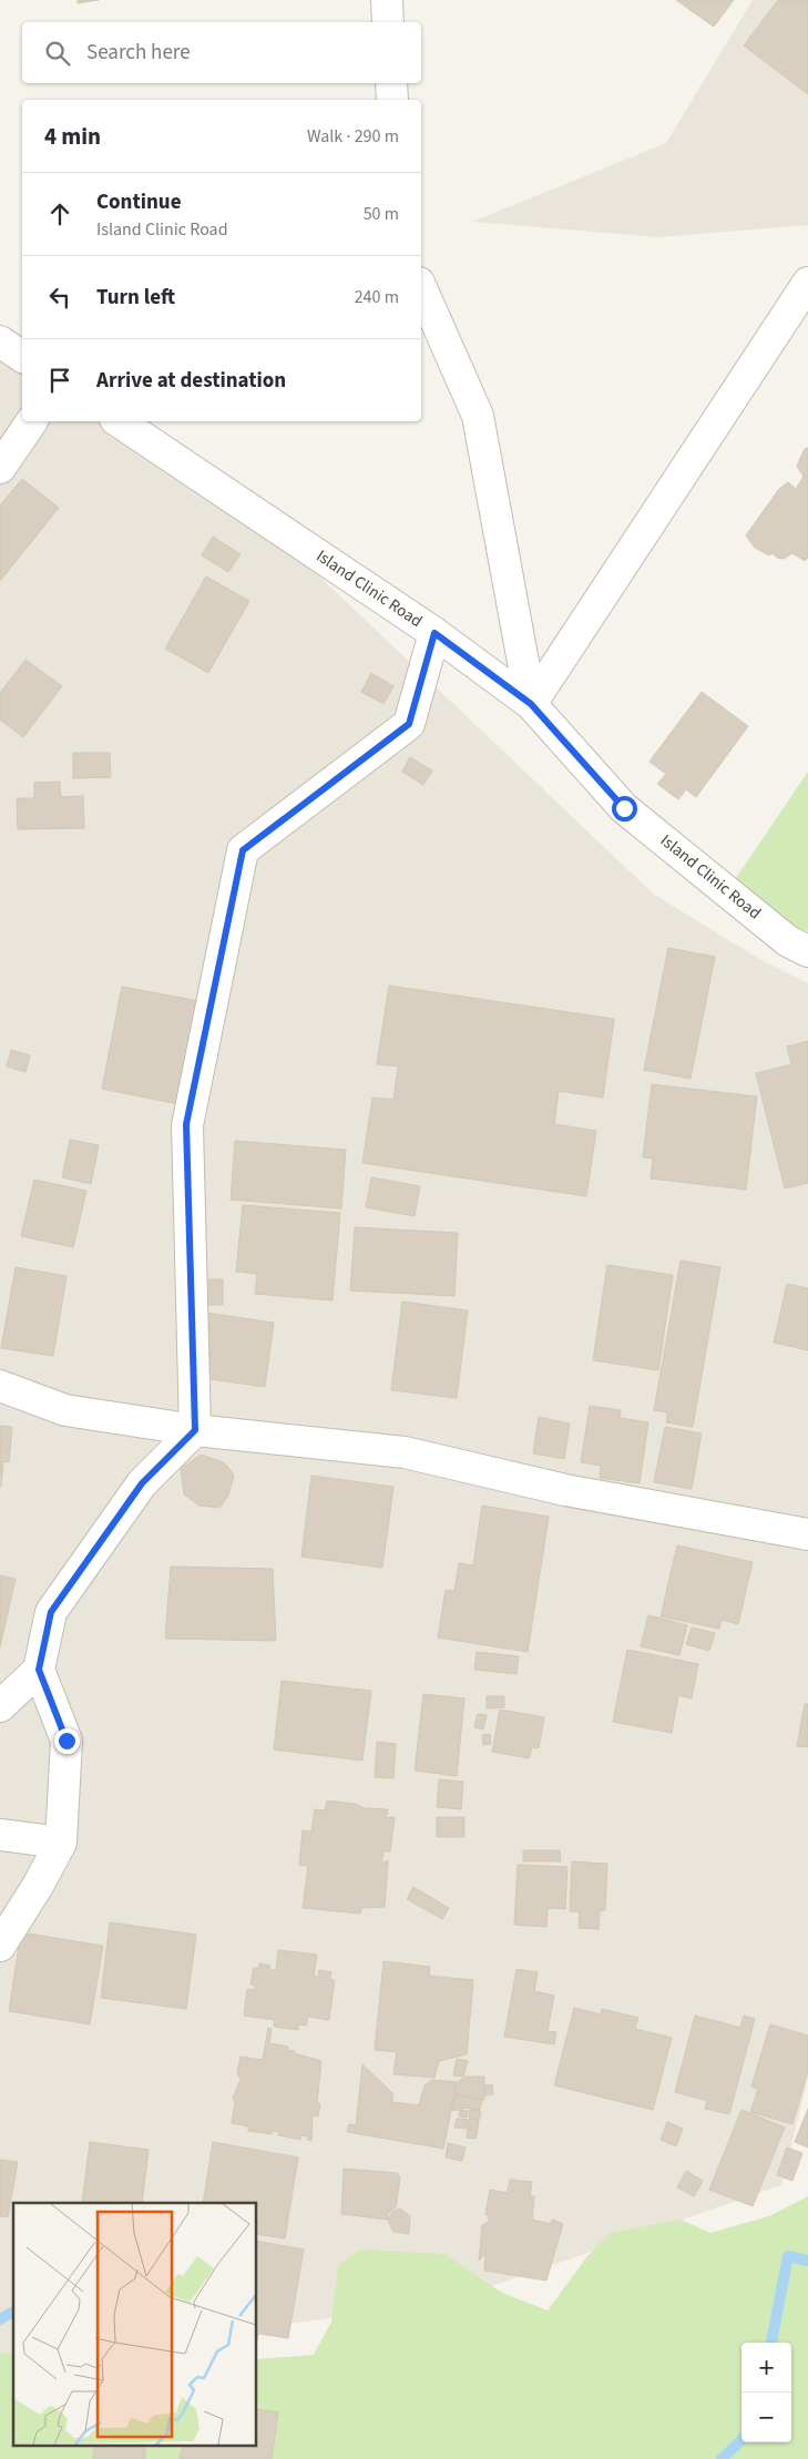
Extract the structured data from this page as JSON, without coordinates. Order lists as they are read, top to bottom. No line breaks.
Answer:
{"streets":{"street":["Island Clinic Road"]},"page":{"search":"Search here","heading":["4 min","Walk · 290 m"],"list":[["Continue","Island Clinic Road","50 m"],["Turn left","240 m"],"Arrive at destination"],"map_buttons":["+","−"]}}
